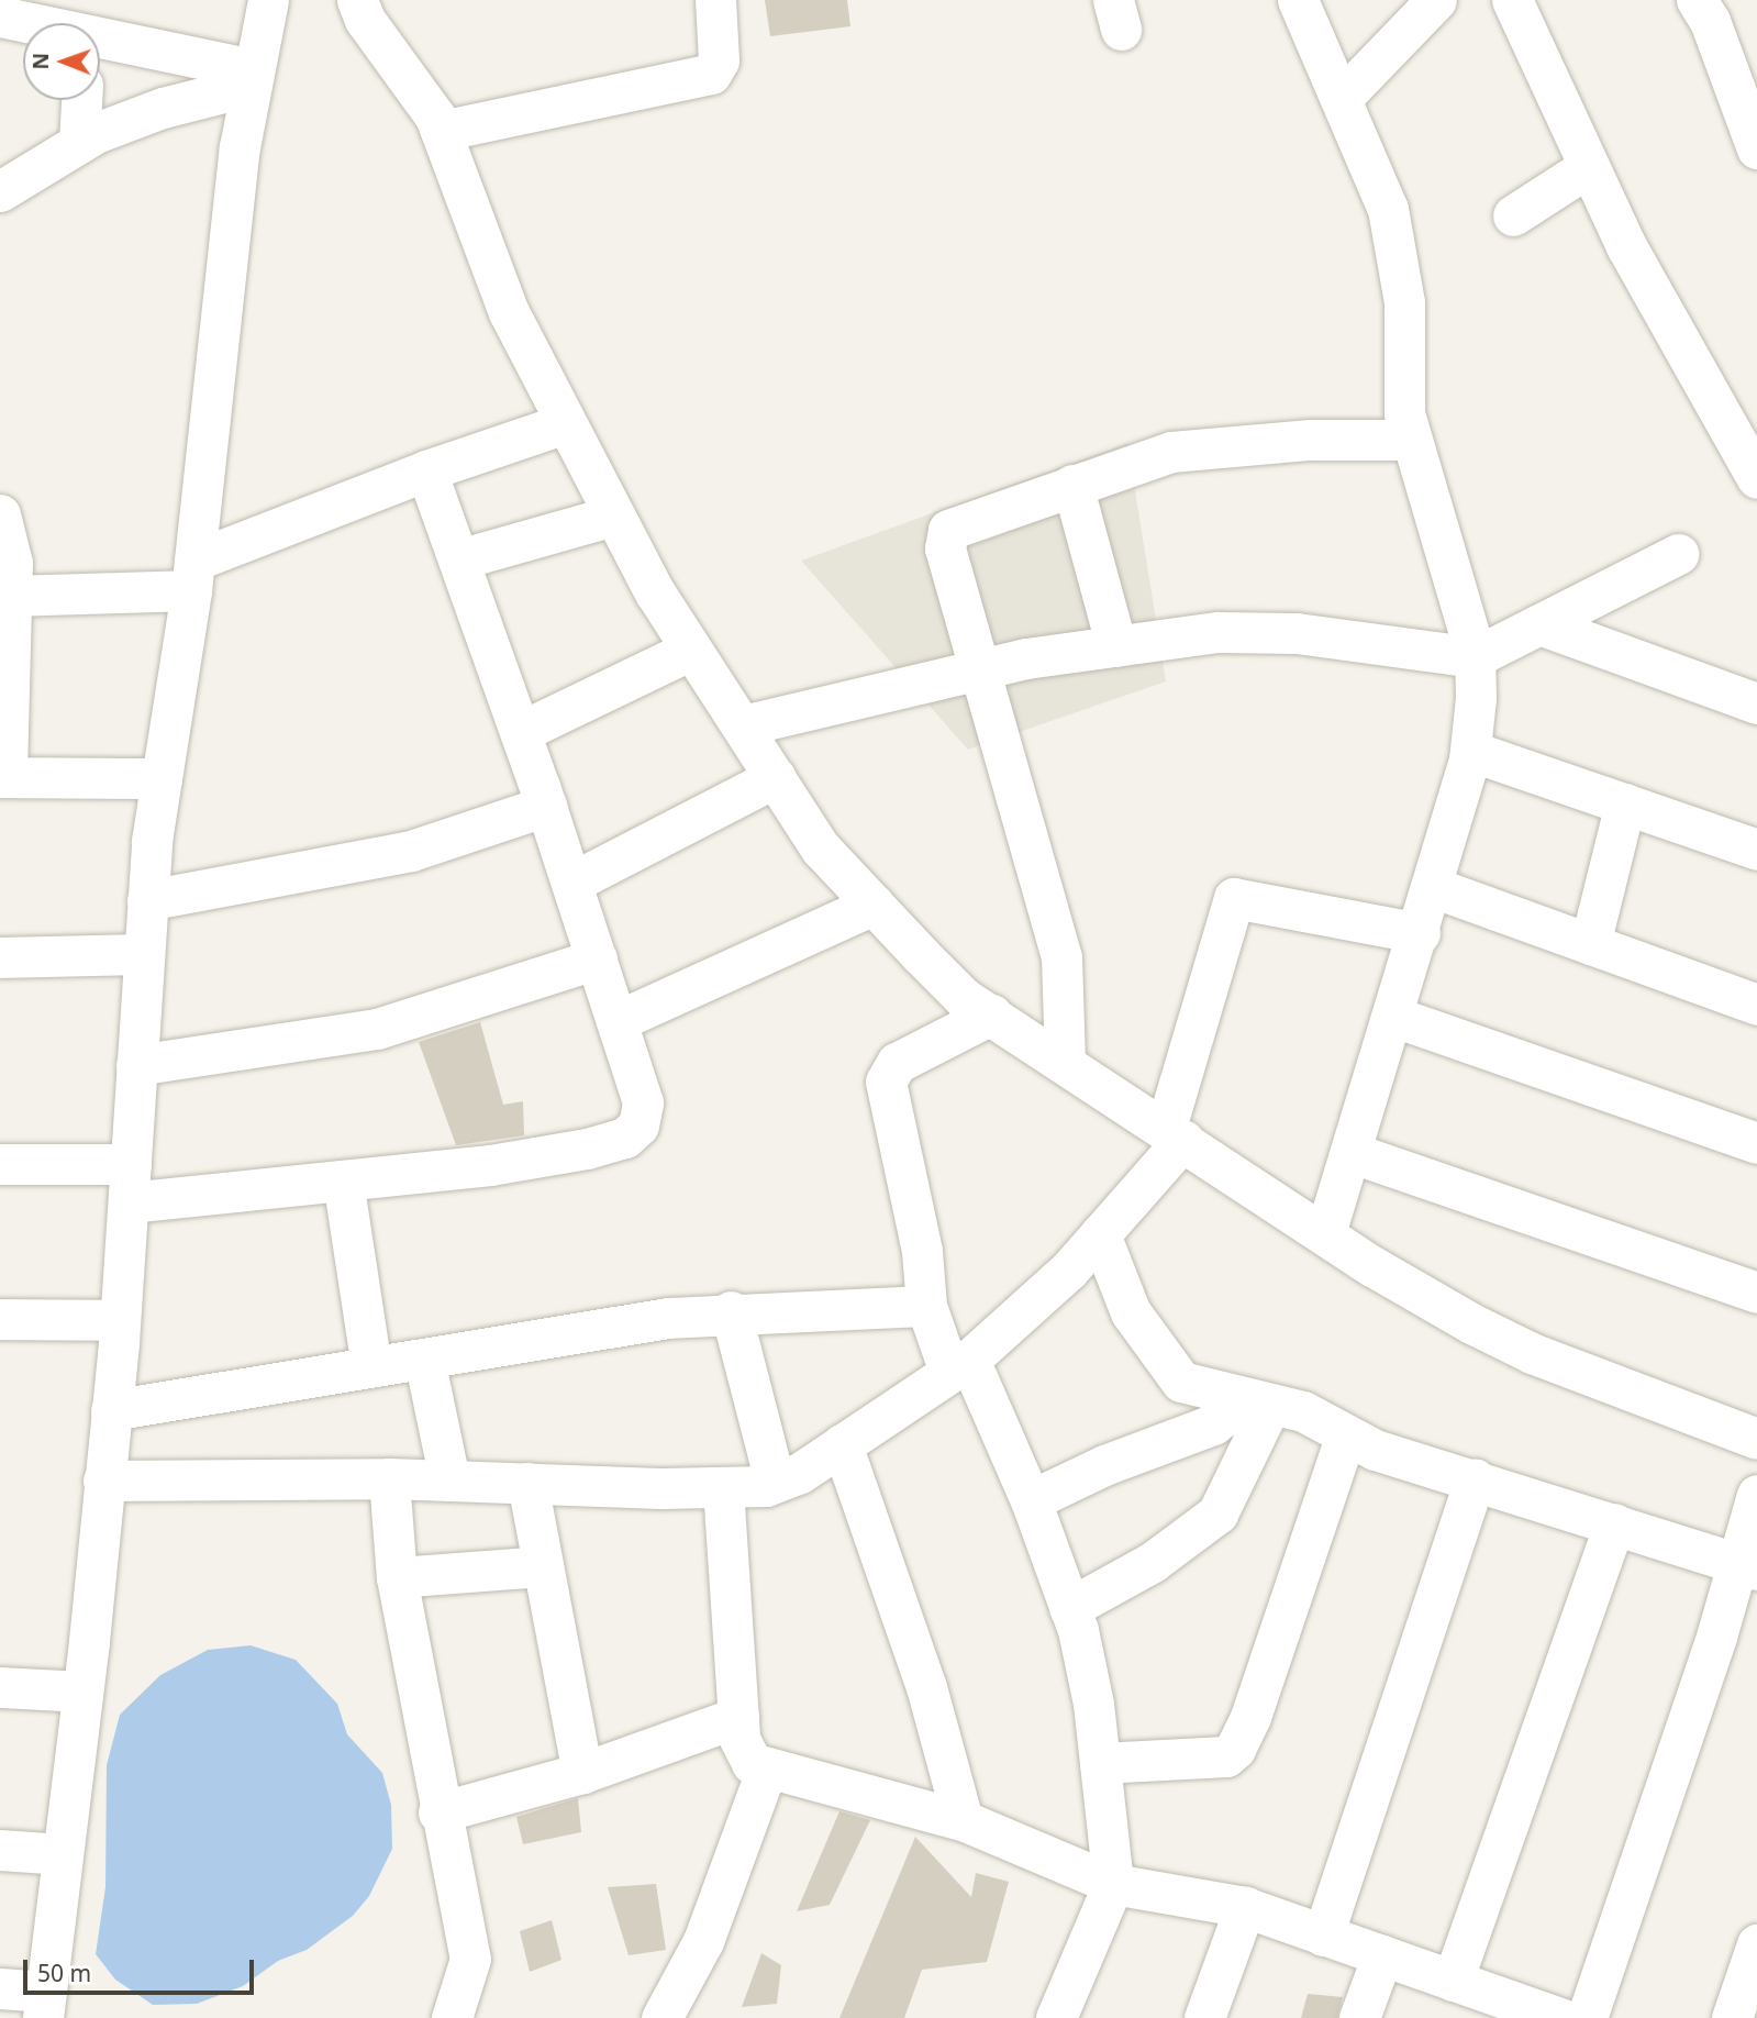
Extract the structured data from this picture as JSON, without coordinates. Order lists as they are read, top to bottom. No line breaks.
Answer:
{"scale_bar":"50 m","north":"left"}
